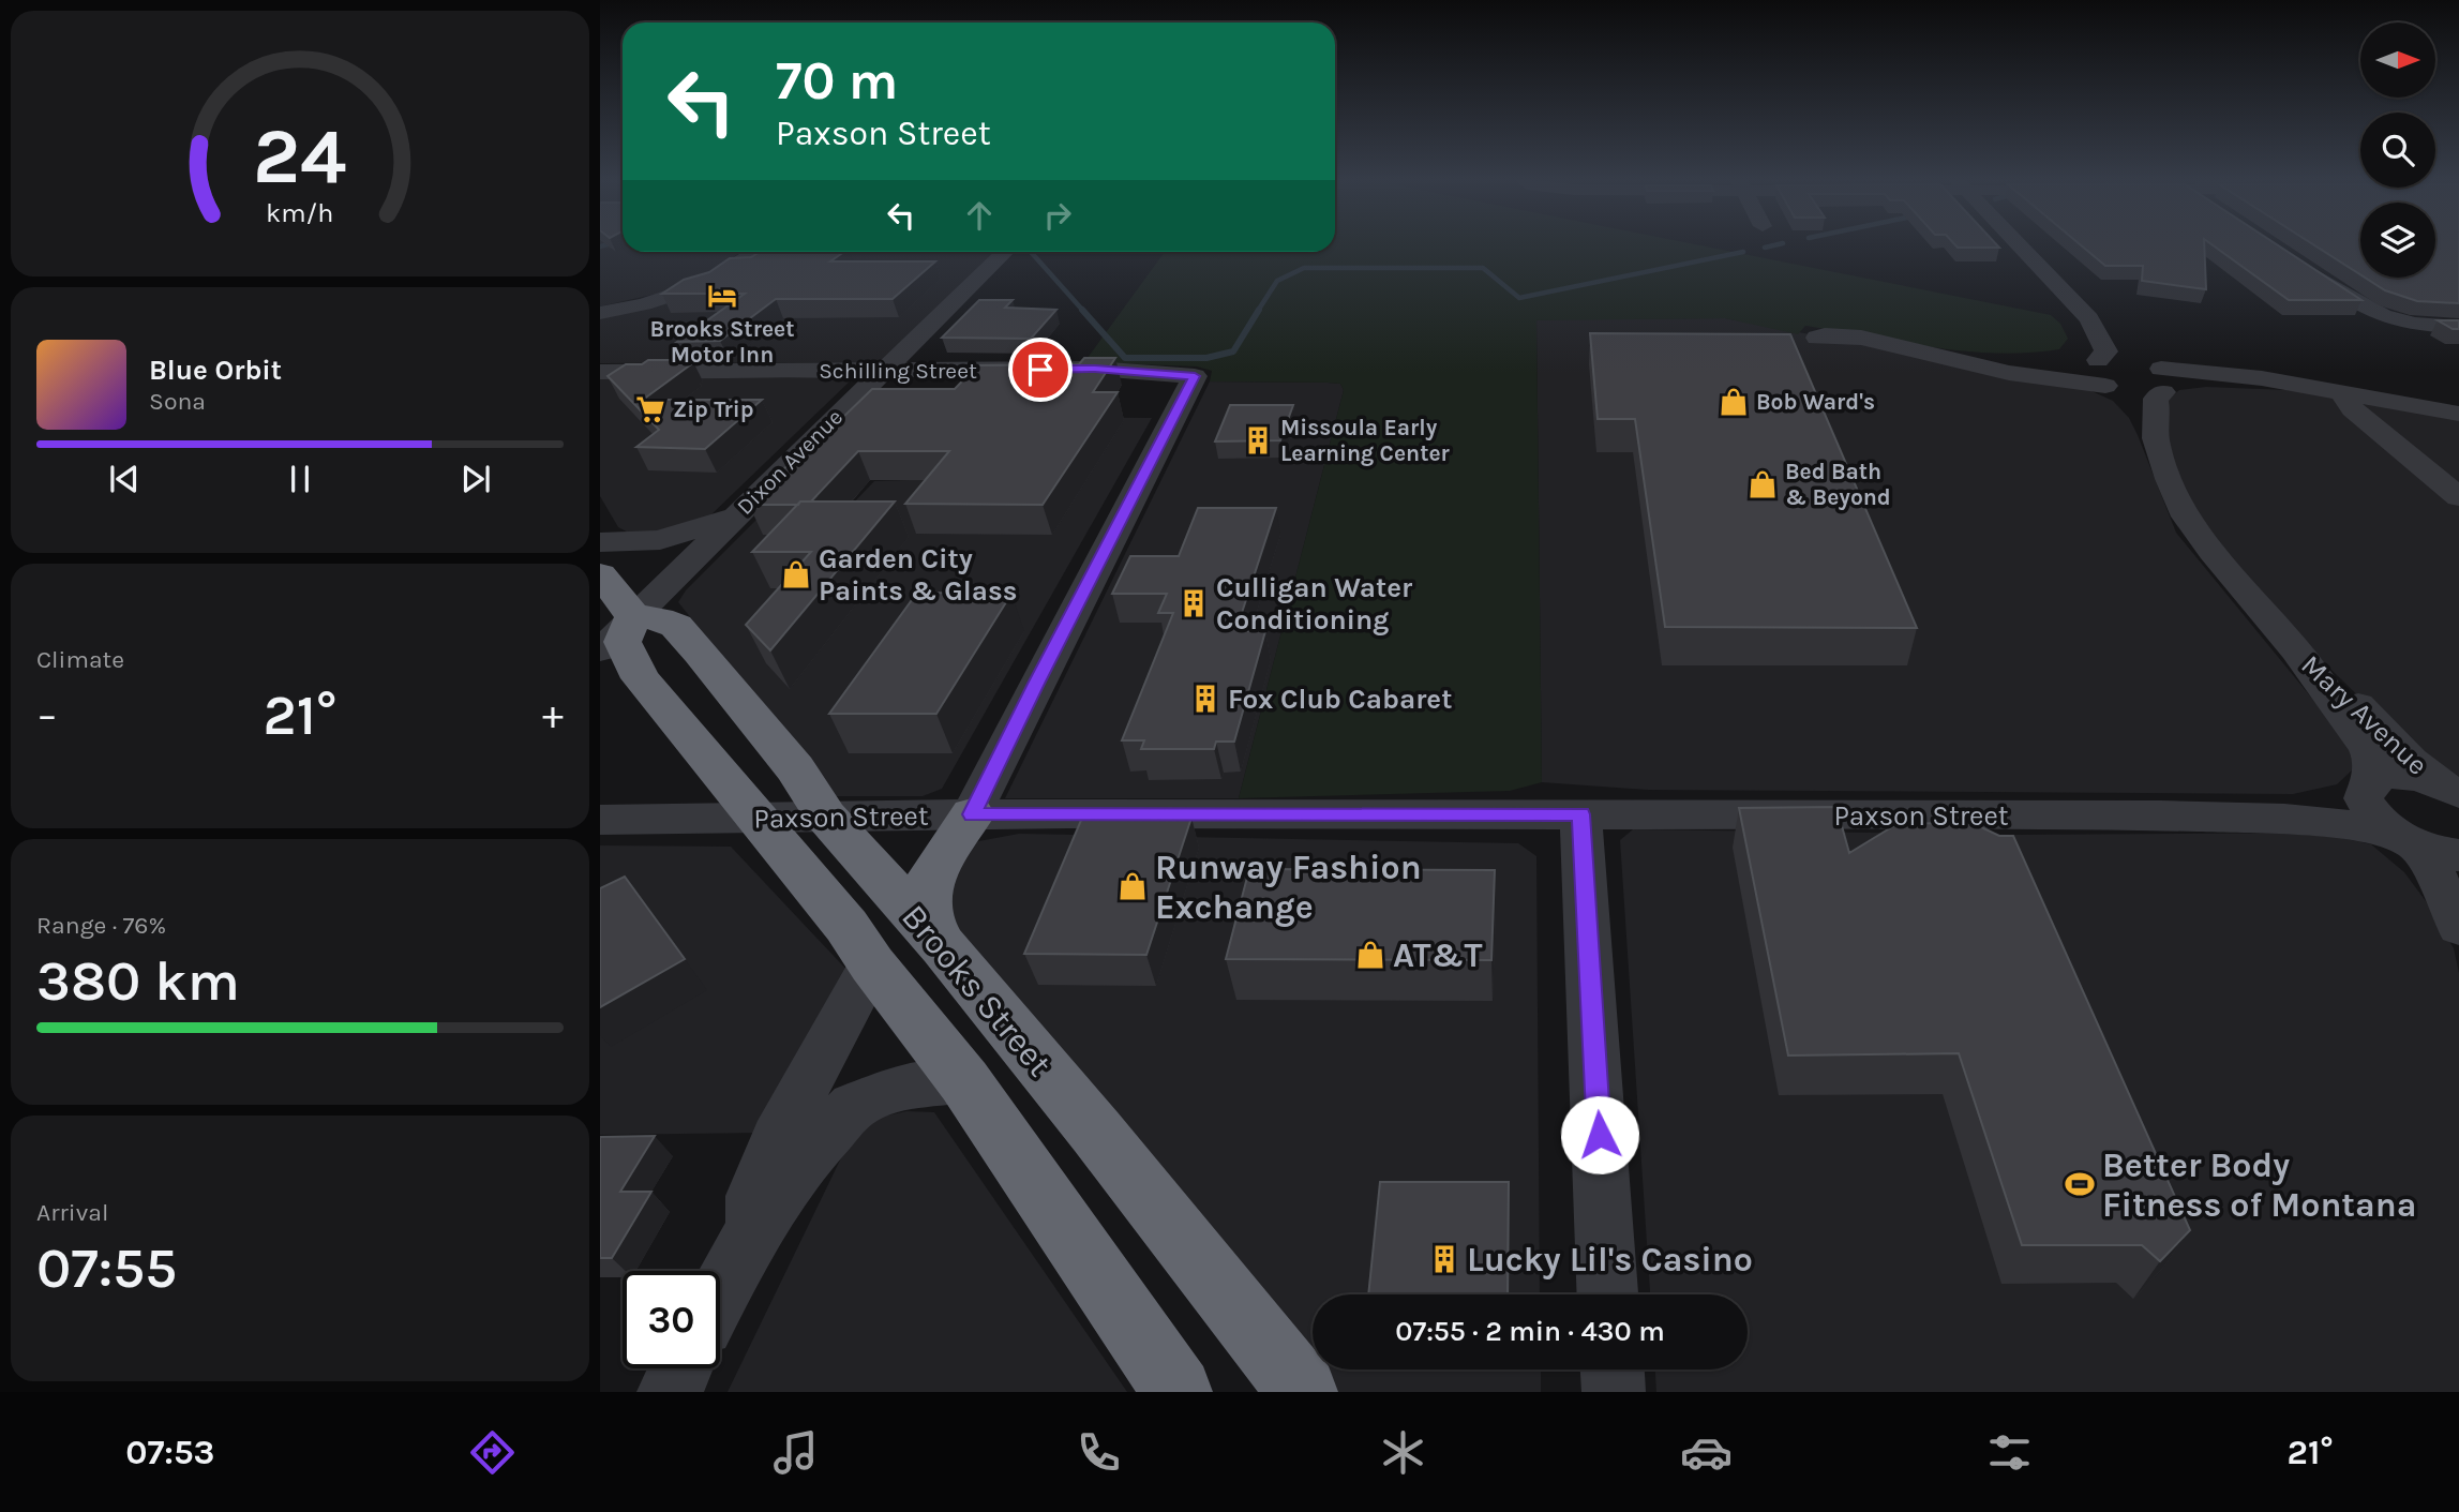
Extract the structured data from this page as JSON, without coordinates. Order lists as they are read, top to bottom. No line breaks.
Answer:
{"streets":{"highway":["Brooks Street"],"street":["Schilling Street","Dixon Avenue","Mary Avenue","Paxson Street"]},"crossings":[["Schilling Street","Dixon Avenue"],["Schilling Street","Paxson Street"],["Dixon Avenue","Brooks Street"],["Mary Avenue","Paxson Street"],["Paxson Street","Brooks Street"]],"places":{"hotel":["Brooks Street Motor Inn"],"shop":["Bob Ward's","Bed Bath & Beyond","Garden City Paints & Glass","Runway Fashion Exchange","AT&T"],"supermarket":["Zip Trip"],"building":["Missoula Early Learning Center","Culligan Water Conditioning","Fox Club Cabaret","Lucky Lil's Casino"],"sports":["Better Body Fitness of Montana"]},"north":"right","page":{"turn":["70 m","Paxson Street"],"song":["Blue Orbit","Sona"],"tile":["Climate",["Range · 76%","380 km"],["Arrival","07:55"]],"heat":["−","21°","+"],"limit":"30","trip":"07:55 · 2 min · 430 m","tabs":["07:53","21°"],"gauge":["24","km/h"]}}
